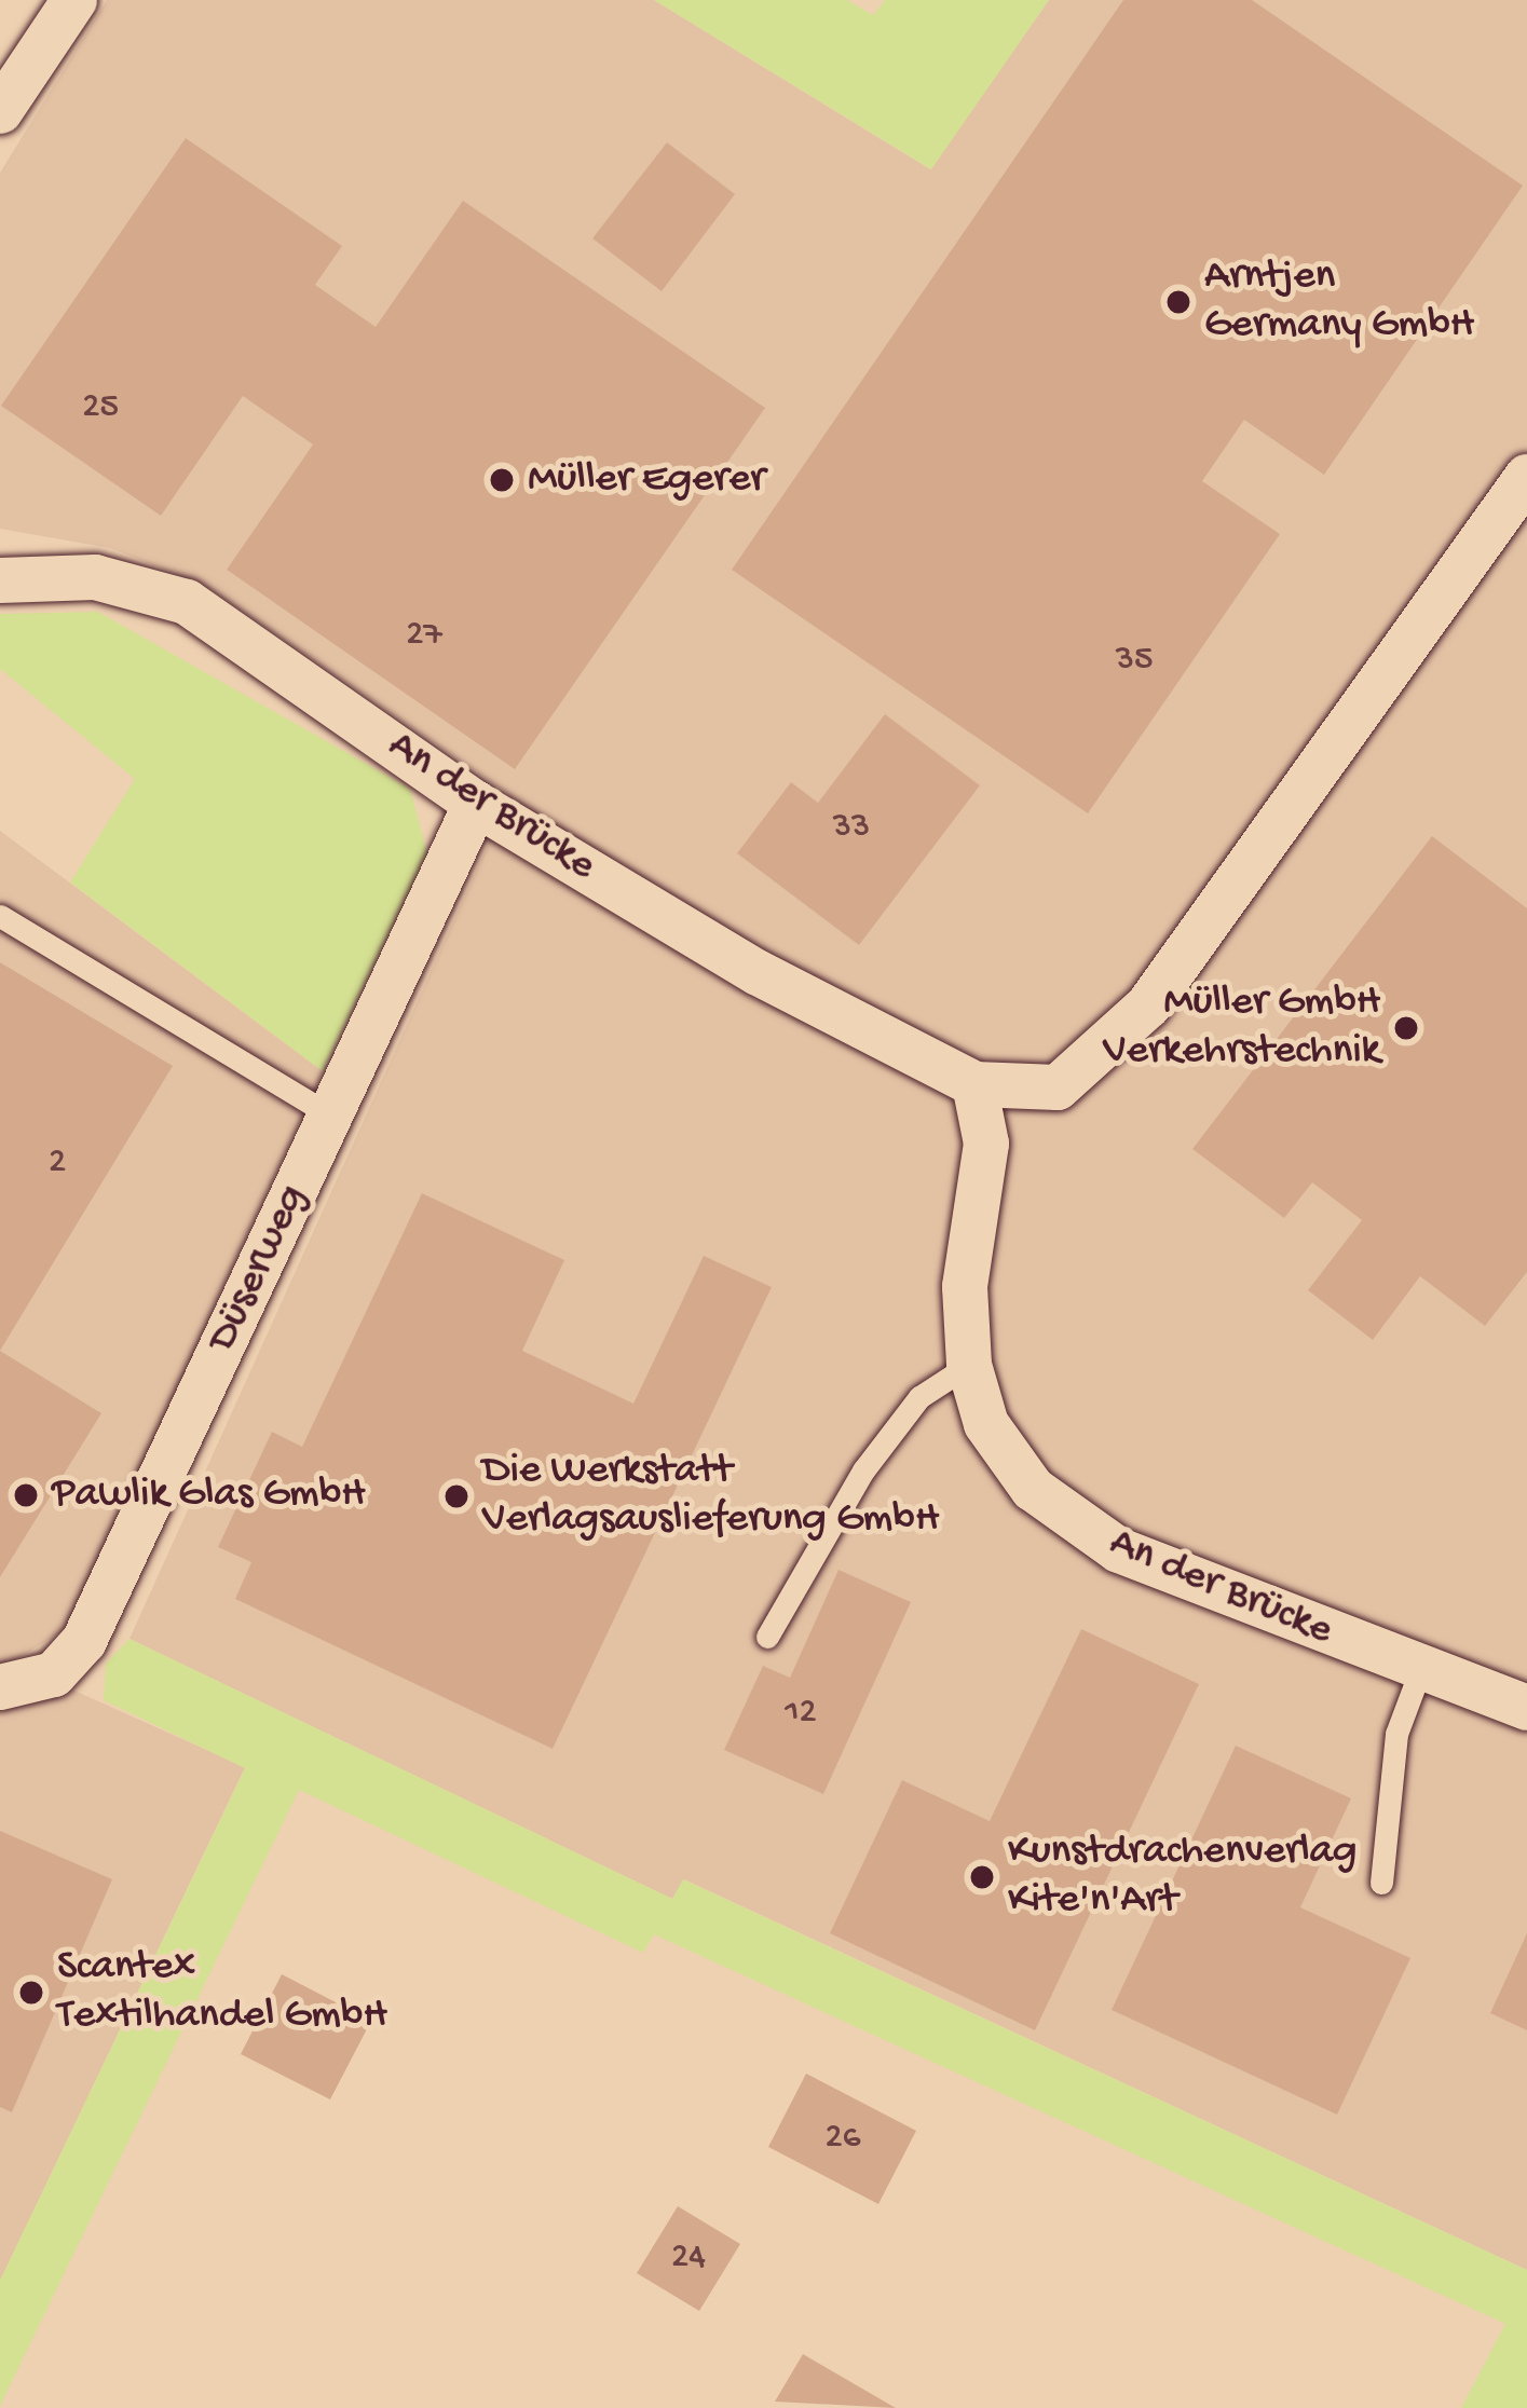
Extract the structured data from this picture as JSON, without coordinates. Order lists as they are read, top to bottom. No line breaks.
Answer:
{"streets":{"street":["An der Brücke","Düserweg"]},"crossings":[["An der Brücke","Düserweg"]],"places":["Arntjen Germany GmbH","Müller Egerer","Müller GmbH Verkehrstechnik","Pawlik Glas GmbH","Die Werkstatt Verlagsauslieferung GmbH","Kunstdrachenverlag Kite'n'Art","Scantex Textilhandel GmbH"],"house_numbers":["25","27","35","33","2","12","26","24"]}
